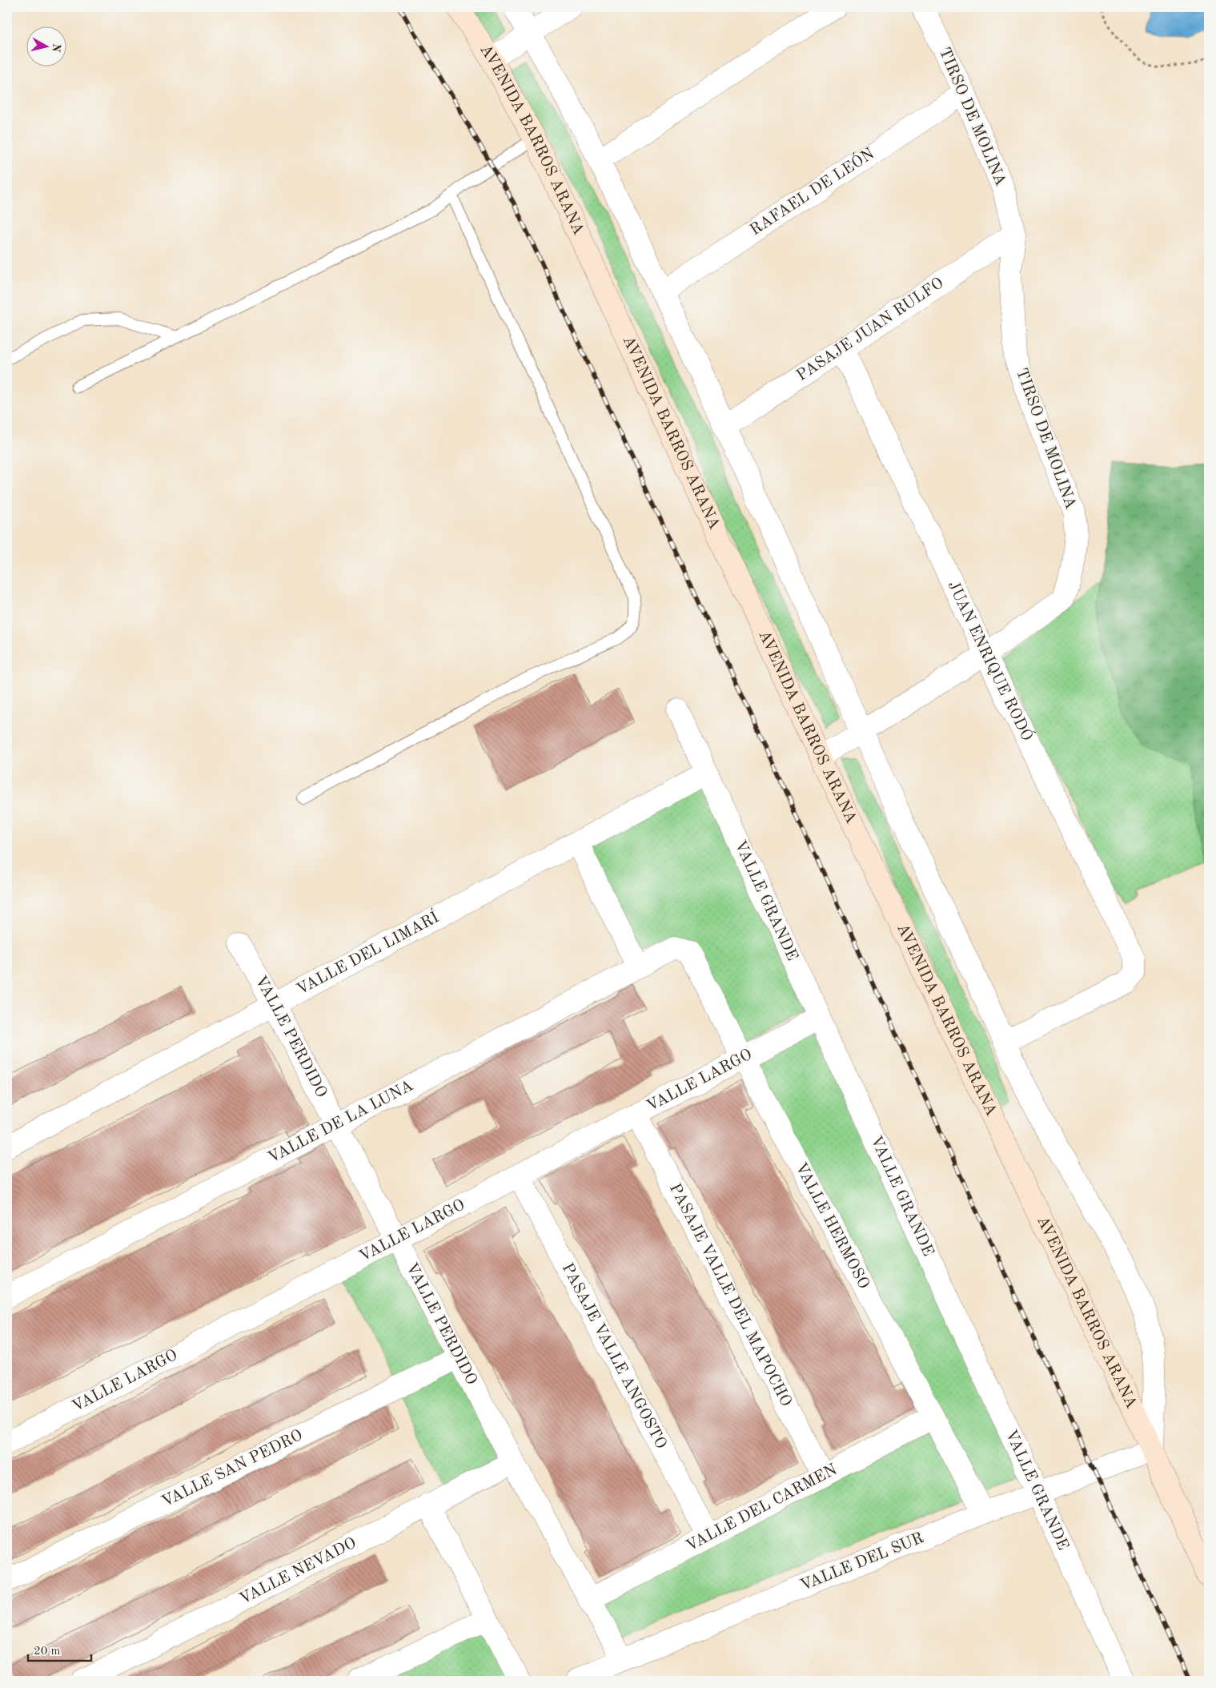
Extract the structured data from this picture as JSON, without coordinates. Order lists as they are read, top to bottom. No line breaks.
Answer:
{"streets":{"main road":["AVENIDA BARROS ARANA"],"street":["TIRSO DE MOLINA","RAFAEL DE LEÓN","PASAJE JUAN RULFO","JUAN ENRIQUE RODÓ","VALLE GRANDE","VALLE DEL LIMARÍ","VALLE PERDIDO","VALLE LARGO","VALLE DE LA LUNA","VALLE HERMOSO","PASAJE VALLE DEL MAPOCHO","PASAJE VALLE ANGOSTO","VALLE SAN PEDRO","VALLE DEL CARMEN","VALLE DEL SUR","VALLE NEVADO"]},"crossings":[["TIRSO DE MOLINA","AVENIDA BARROS ARANA"],["TIRSO DE MOLINA","RAFAEL DE LEÓN"],["TIRSO DE MOLINA","PASAJE JUAN RULFO"],["TIRSO DE MOLINA","JUAN ENRIQUE RODÓ"],["AVENIDA BARROS ARANA","RAFAEL DE LEÓN"],["AVENIDA BARROS ARANA","PASAJE JUAN RULFO"],["AVENIDA BARROS ARANA","JUAN ENRIQUE RODÓ"],["AVENIDA BARROS ARANA","VALLE DEL SUR"],["PASAJE JUAN RULFO","JUAN ENRIQUE RODÓ"],["VALLE GRANDE","VALLE DEL LIMARÍ"],["VALLE GRANDE","VALLE LARGO"],["VALLE GRANDE","VALLE DEL SUR"],["VALLE DEL LIMARÍ","VALLE PERDIDO"],["VALLE PERDIDO","VALLE LARGO"],["VALLE PERDIDO","VALLE DE LA LUNA"],["VALLE PERDIDO","VALLE SAN PEDRO"],["VALLE PERDIDO","VALLE DEL CARMEN"],["VALLE PERDIDO","VALLE DEL SUR"],["VALLE PERDIDO","VALLE NEVADO"],["VALLE LARGO","VALLE HERMOSO"],["VALLE LARGO","PASAJE VALLE DEL MAPOCHO"],["VALLE LARGO","PASAJE VALLE ANGOSTO"],["VALLE DE LA LUNA","VALLE HERMOSO"],["VALLE HERMOSO","VALLE DEL CARMEN"],["VALLE HERMOSO","VALLE DEL SUR"],["PASAJE VALLE DEL MAPOCHO","VALLE DEL CARMEN"],["PASAJE VALLE ANGOSTO","VALLE DEL CARMEN"]],"scale_bar":"20 m","north":"right"}
